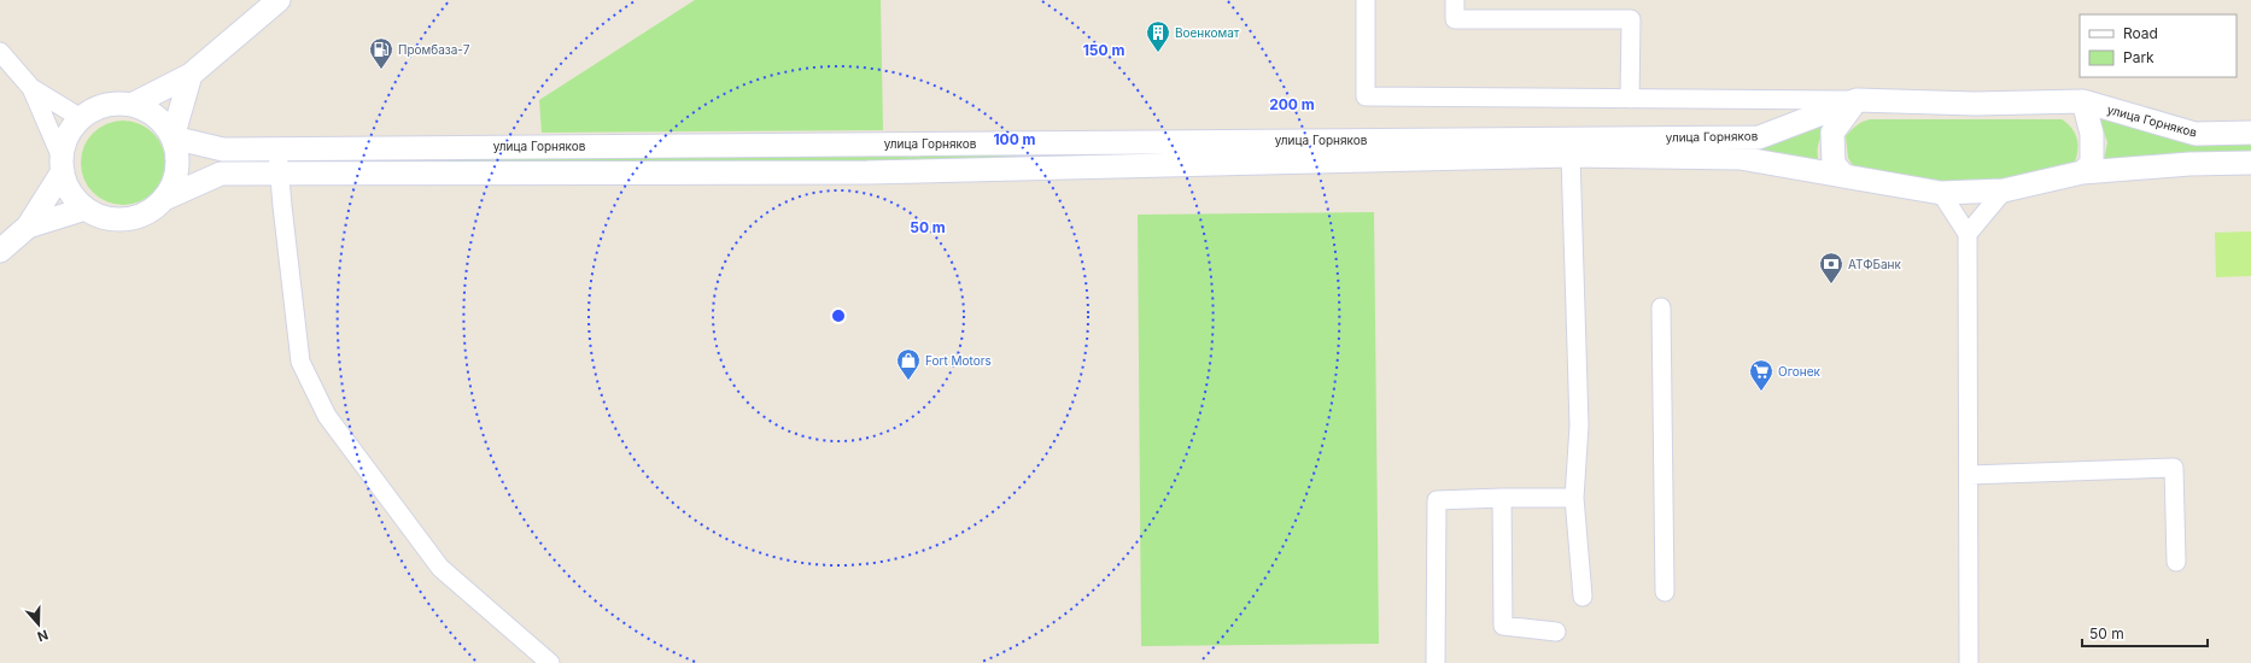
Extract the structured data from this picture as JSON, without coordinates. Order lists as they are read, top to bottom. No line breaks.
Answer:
{"streets":{"street":["улица Горняков"]},"places":{"building":["Военкомат"],"fuel station":["Промбаза-7"],"bank":["АТФБанк"],"shop":["Fort Motors"],"supermarket":["Огонек"]},"legend":["Road","Park"],"scale_bar":"50 m","north":"bottom","rings":["150 m","200 m","100 m","50 m"]}
